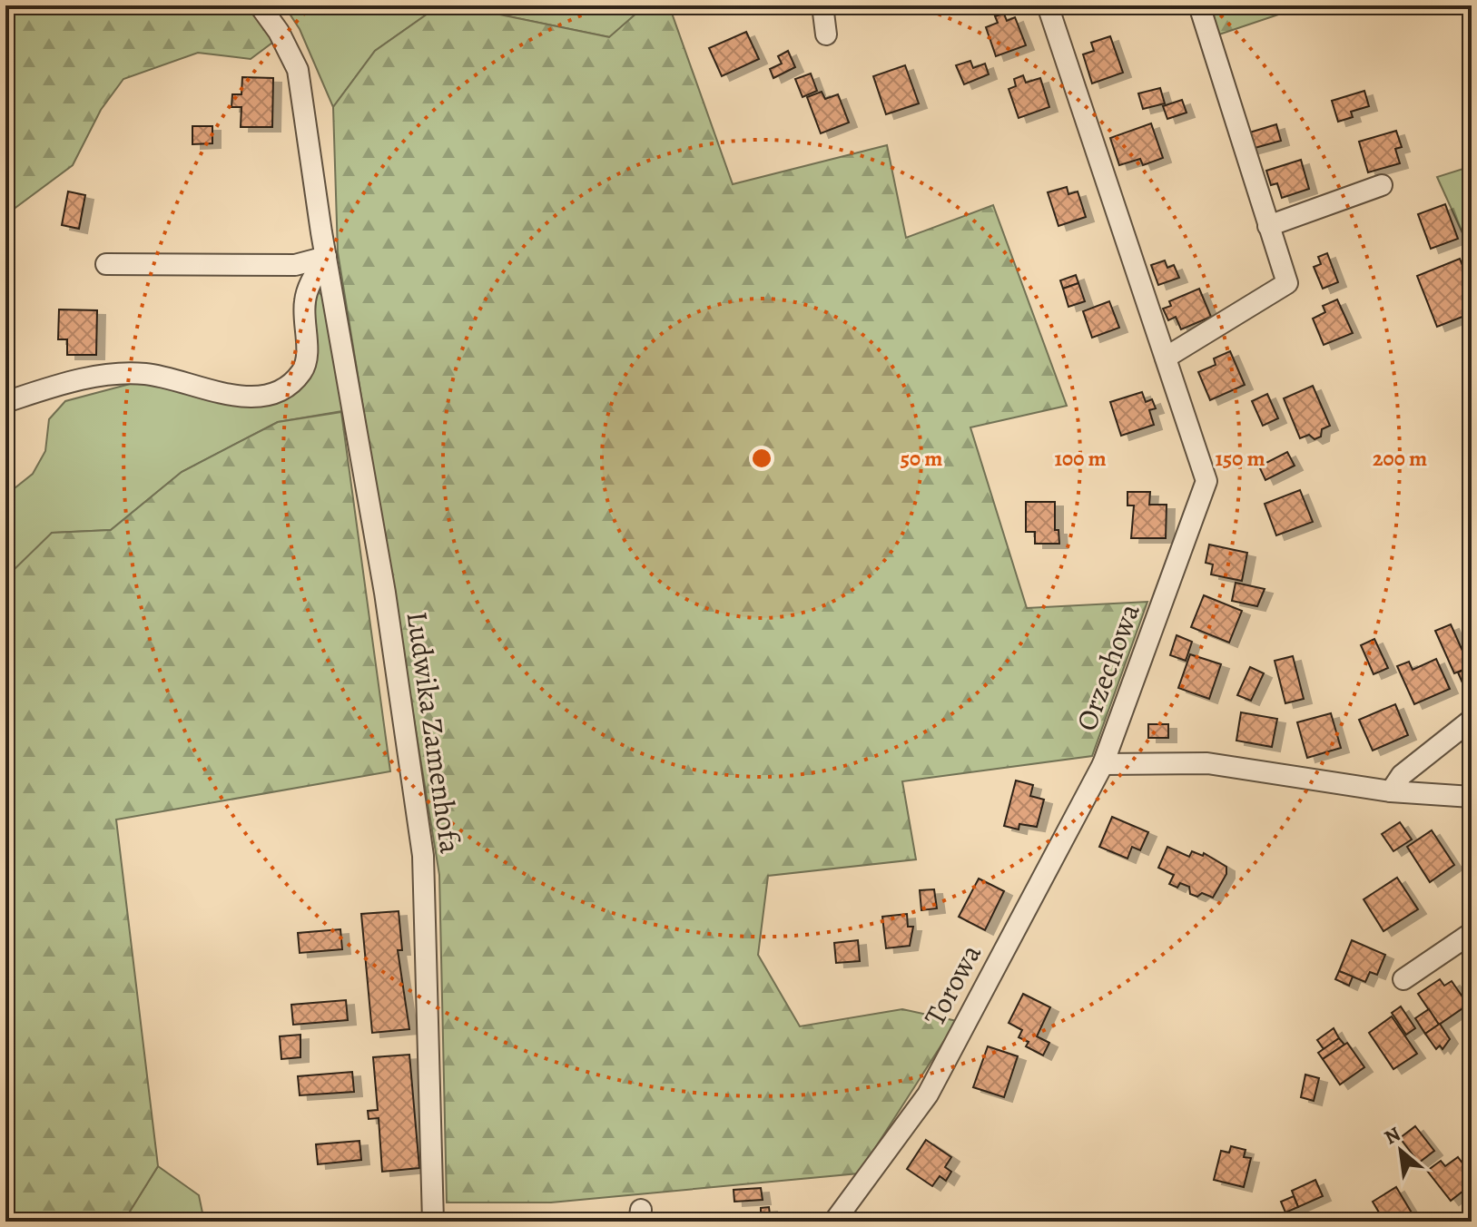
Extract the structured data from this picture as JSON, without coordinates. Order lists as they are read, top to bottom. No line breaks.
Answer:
{"streets":{"street":["Orzechowa","Ludwika Zamenhofa","Torowa"]},"crossings":[["Orzechowa","Torowa"]],"north":"top left","rings":["50 m","100 m","150 m","200 m"]}
